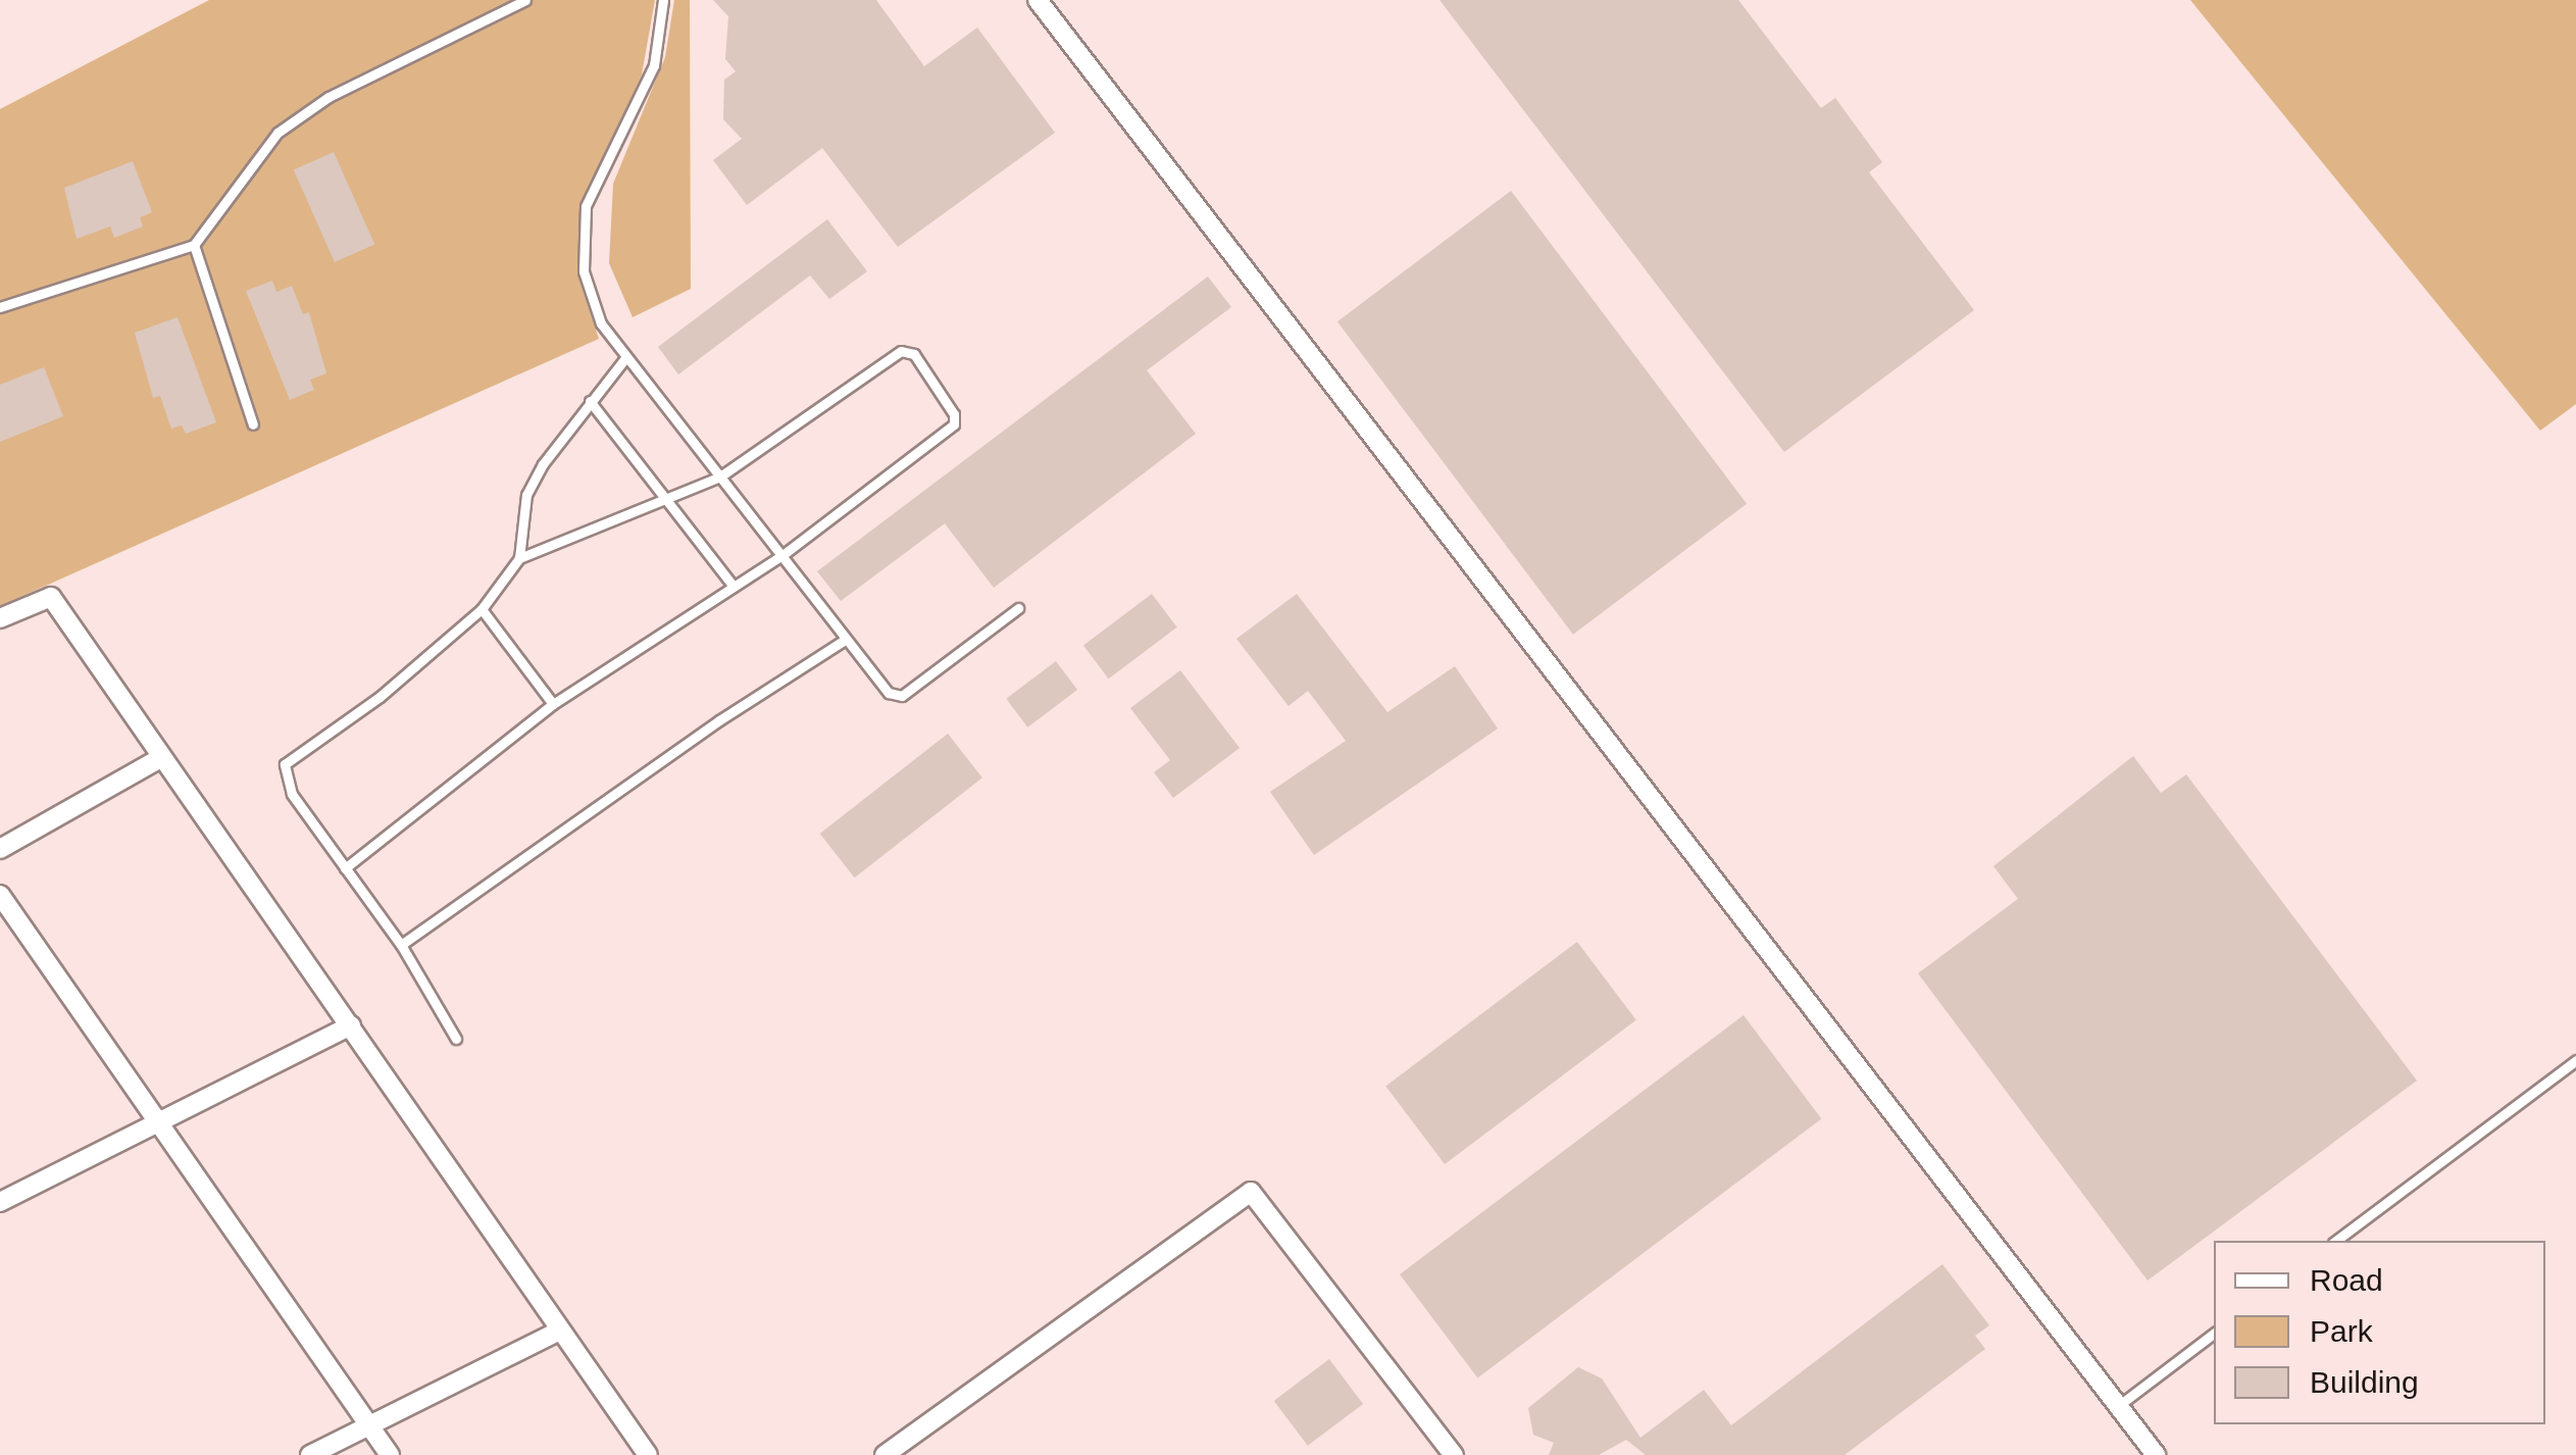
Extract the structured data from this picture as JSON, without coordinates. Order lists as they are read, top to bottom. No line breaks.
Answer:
{"legend":["Road","Park","Building"]}
